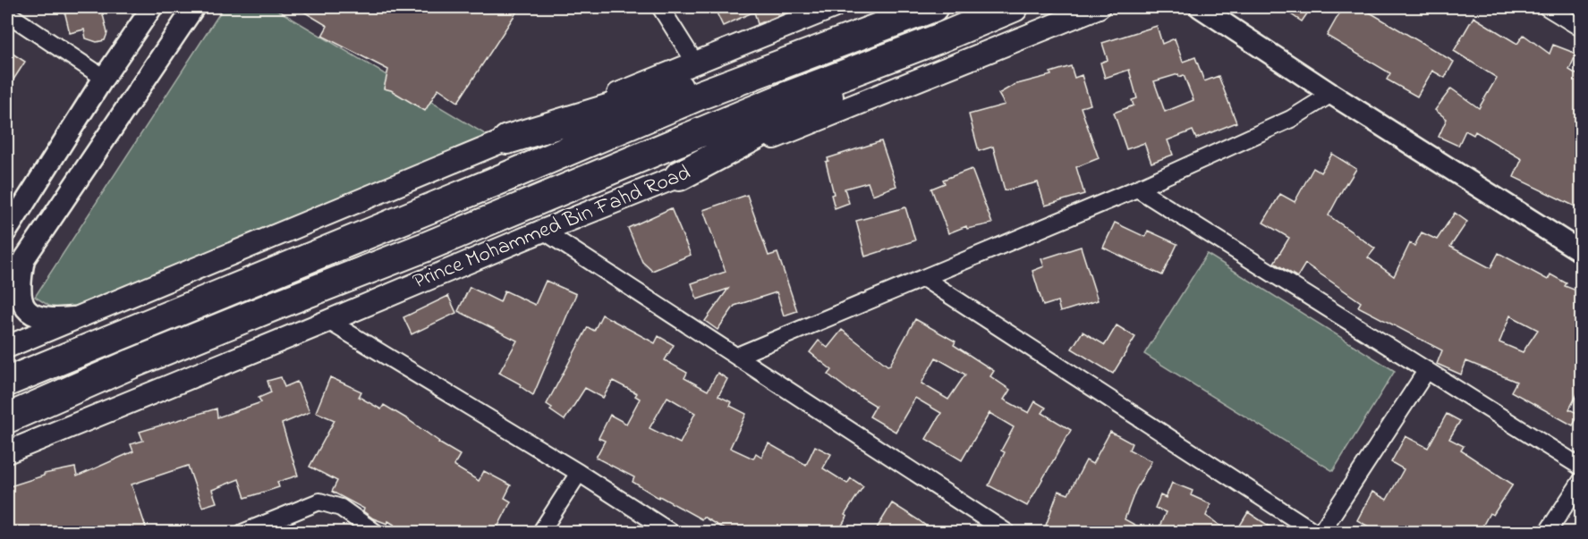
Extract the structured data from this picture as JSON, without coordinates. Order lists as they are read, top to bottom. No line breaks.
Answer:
{"streets":{"highway":["Prince Mohammed Bin Fahd Road"]}}
